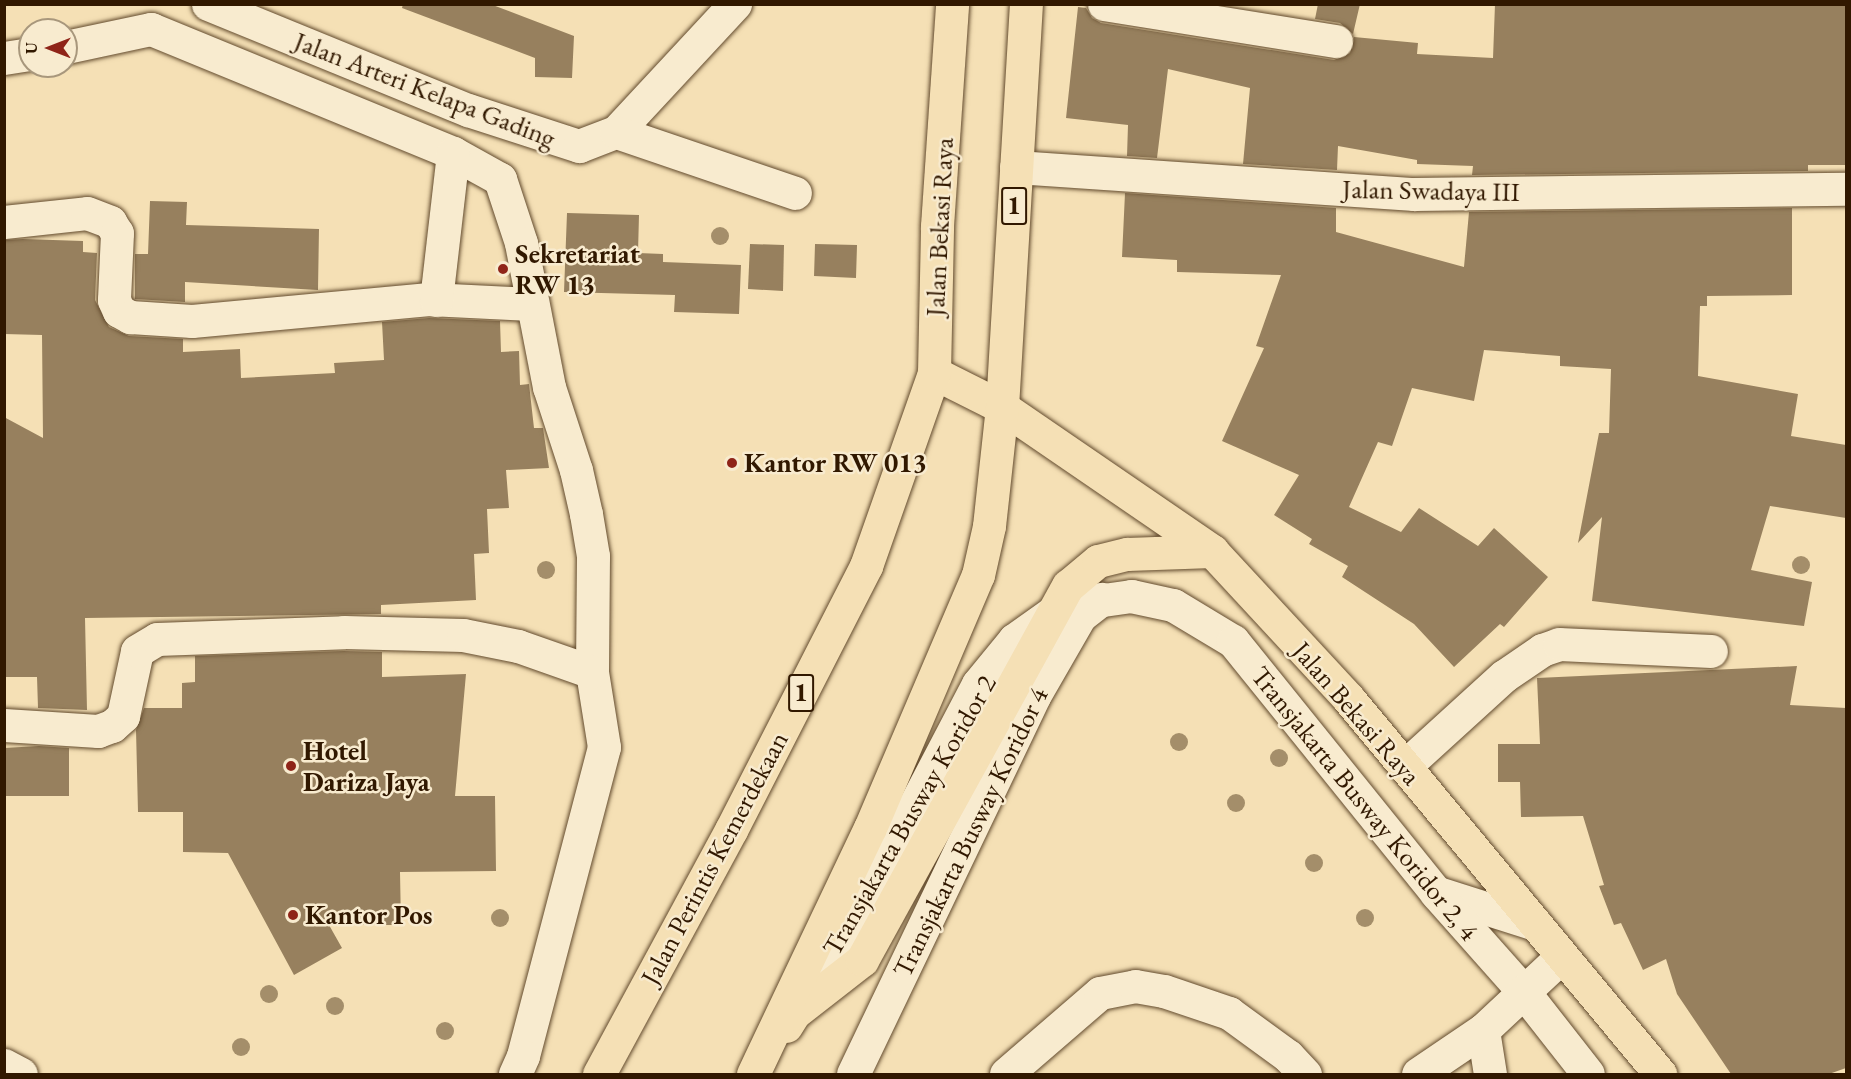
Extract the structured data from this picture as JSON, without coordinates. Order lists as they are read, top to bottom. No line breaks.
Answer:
{"streets":{"main road":["1","Jalan Bekasi Raya","Jalan Perintis Kemerdekaan"],"street":["Jalan Arteri Kelapa Gading","Jalan Swadaya III","Transjakarta Busway Koridor 2, 4","Transjakarta Busway Koridor 4"]},"crossings":[["Jalan Swadaya III","1"],["1","Jalan Bekasi Raya"],["Jalan Bekasi Raya","Jalan Perintis Kemerdekaan"],["Transjakarta Busway Koridor 2, 4","Transjakarta Busway Koridor 4"]],"places":["Sekretariat RW 13","Kantor RW 013","Hotel Dariza Jaya","Kantor Pos"],"north":"left"}
